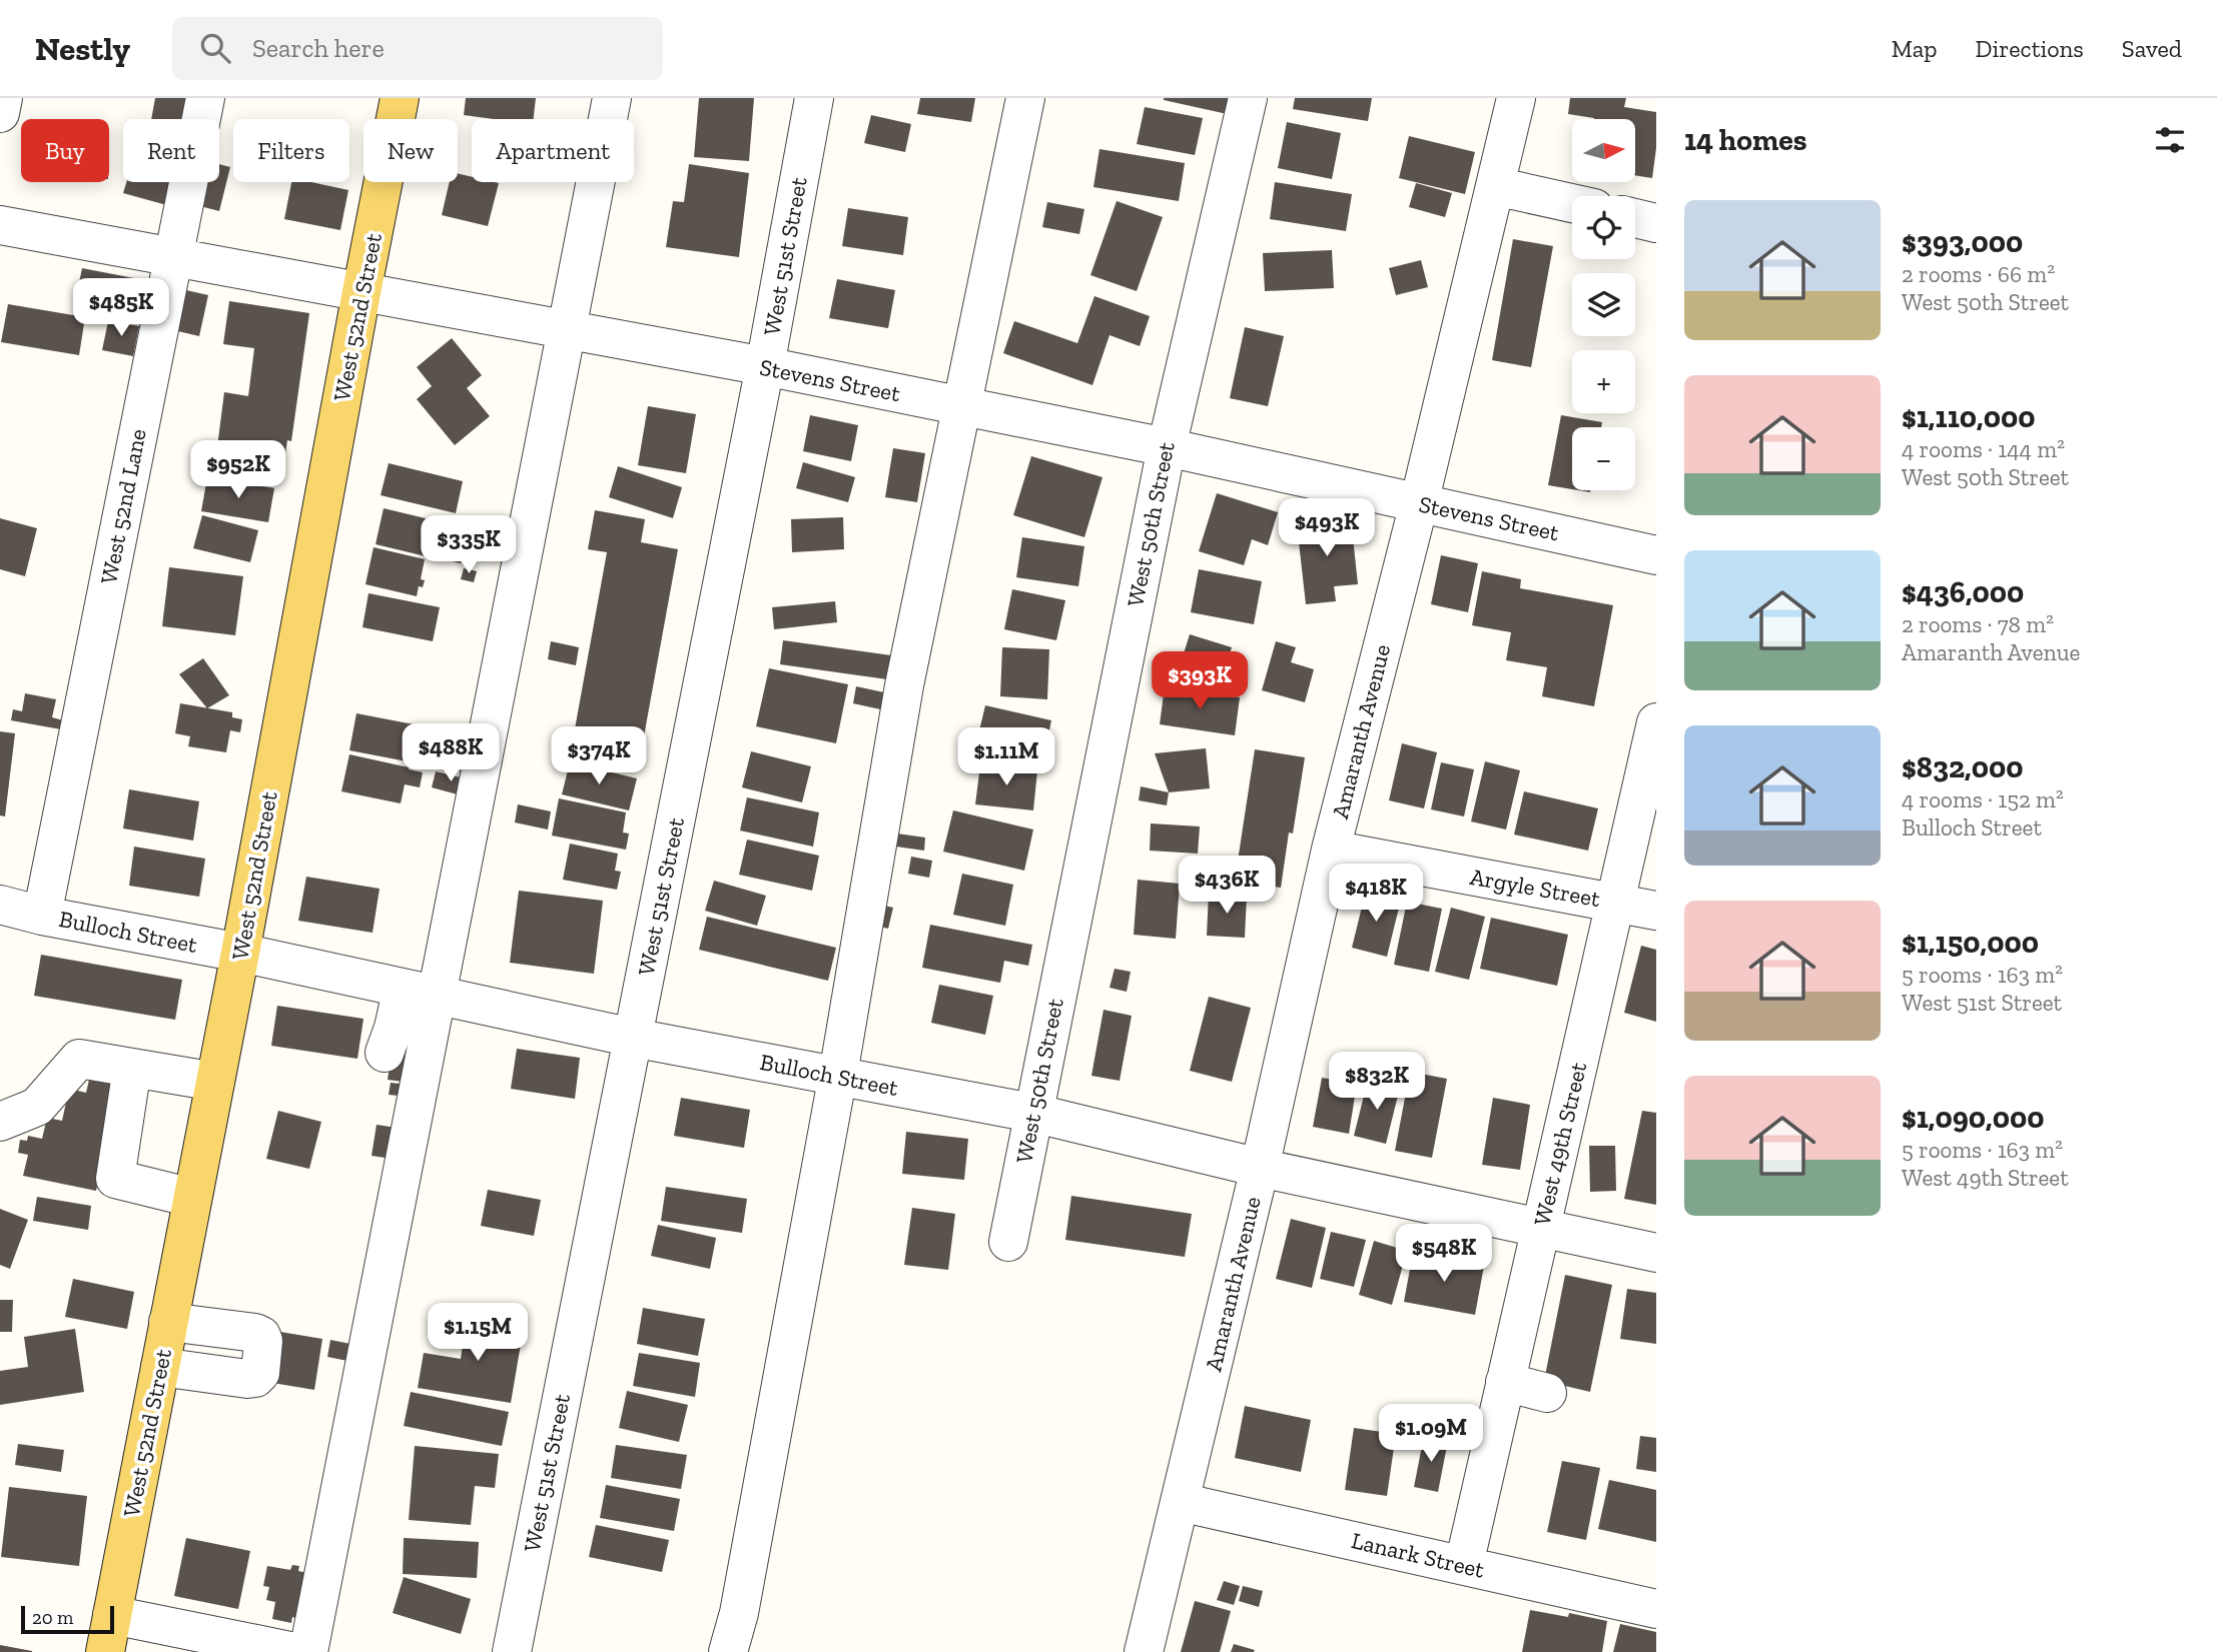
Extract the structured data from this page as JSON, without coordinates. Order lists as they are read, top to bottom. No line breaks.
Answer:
{"streets":{"main road":["West 52nd Street"],"street":["West 51st Street","Stevens Street","West 52nd Lane","West 50th Street","Amaranth Avenue","Argyle Street","Bulloch Street","West 49th Street","Lanark Street"]},"crossings":[["West 51st Street","Stevens Street"],["West 51st Street","Bulloch Street"],["West 52nd Street","Stevens Street"],["West 52nd Street","Bulloch Street"],["Stevens Street","West 52nd Lane"],["Stevens Street","West 50th Street"],["Stevens Street","Amaranth Avenue"],["West 52nd Lane","Bulloch Street"],["West 50th Street","Bulloch Street"],["Amaranth Avenue","Argyle Street"],["Amaranth Avenue","Bulloch Street"],["Amaranth Avenue","Lanark Street"],["Argyle Street","West 49th Street"],["Bulloch Street","West 49th Street"],["West 49th Street","Lanark Street"]],"scale_bar":"20 m","north":"right","page":{"header":"Nestly","search":"Search here","nav":["Map","Directions","Saved"],"heading":"14 homes","map_buttons":["+","−"],"chip":["Buy","Rent","Filters","New","Apartment"],"list":[{"name":"$393,000","note":"2 rooms · 66 m² · West 50th Street"},{"name":"$1,110,000","note":"4 rooms · 144 m² · West 50th Street"},{"name":"$436,000","note":"2 rooms · 78 m² · Amaranth Avenue"},{"name":"$832,000","note":"4 rooms · 152 m² · Bulloch Street"},{"name":"$1,150,000","note":"5 rooms · 163 m² · West 51st Street"},{"name":"$1,090,000","note":"5 rooms · 163 m² · West 49th Street"}],"price":["$485K","$952K","$493K","$335K","$393K","$488K","$374K","$1.11M","$436K","$418K","$832K","$548K","$1.15M","$1.09M"],"scale":"20 m"}}
